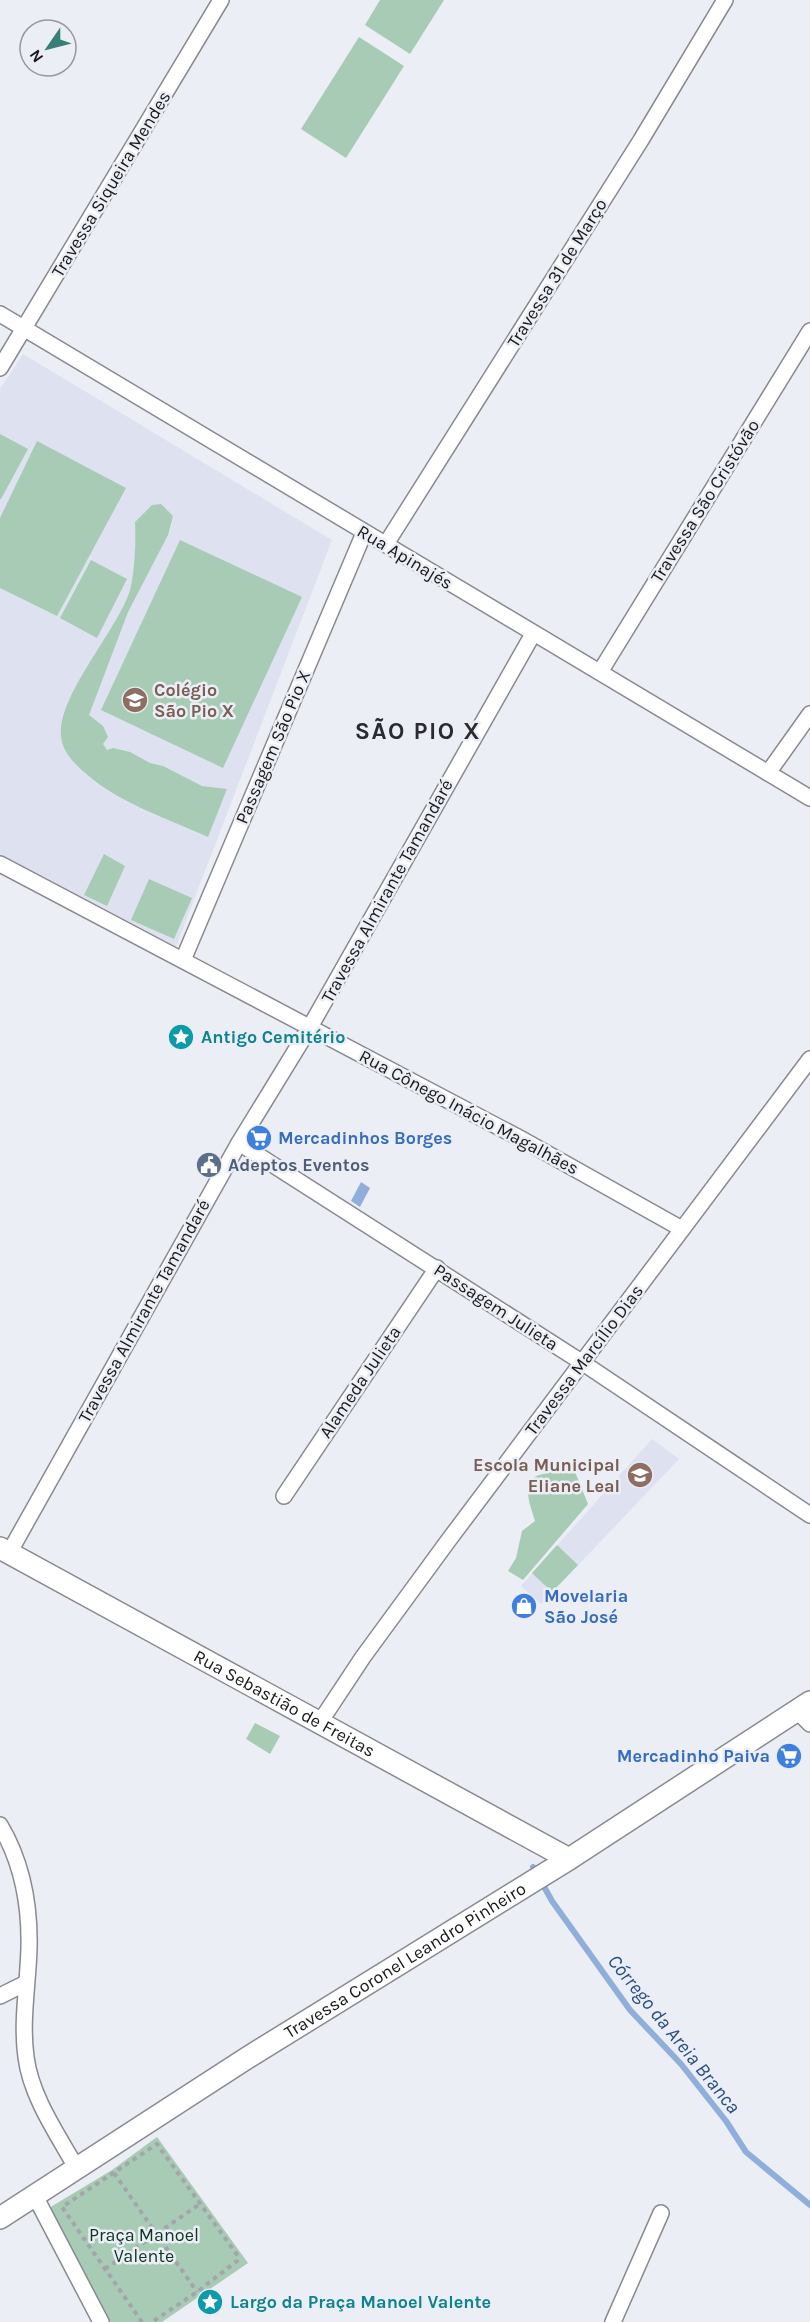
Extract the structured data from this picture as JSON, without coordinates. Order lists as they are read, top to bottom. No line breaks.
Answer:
{"streets":{"street":["Travessa Siqueira Mendes","Travessa 31 de Março","Travessa São Cristóvão","Rua Apinajés","Passagem São Pio X","Travessa Almirante Tamandaré","Rua Cônego Inácio Magalhães","Passagem Julieta","Travessa Marcílio Dias","Alameda Julieta","Rua Sebastião de Freitas","Travessa Coronel Leandro Pinheiro"]},"crossings":[["Travessa Siqueira Mendes","Rua Apinajés"],["Travessa 31 de Março","Rua Apinajés"],["Travessa São Cristóvão","Rua Apinajés"],["Rua Apinajés","Passagem São Pio X"],["Rua Apinajés","Travessa Almirante Tamandaré"],["Passagem São Pio X","Rua Cônego Inácio Magalhães"],["Travessa Almirante Tamandaré","Rua Cônego Inácio Magalhães"],["Travessa Almirante Tamandaré","Passagem Julieta"],["Travessa Almirante Tamandaré","Rua Sebastião de Freitas"],["Rua Cônego Inácio Magalhães","Travessa Marcílio Dias"],["Passagem Julieta","Travessa Marcílio Dias"],["Passagem Julieta","Alameda Julieta"],["Travessa Marcílio Dias","Rua Sebastião de Freitas"],["Rua Sebastião de Freitas","Travessa Coronel Leandro Pinheiro"]],"districts":["SÃO PIO X"],"water":["Córrego da Areia Branca"],"parks":["Praça Manoel Valente"],"places":{"school or university":["Colégio São Pio X","Escola Municipal Eliane Leal"],"place":["Antigo Cemitério","Largo da Praça Manoel Valente"],"supermarket":["Mercadinhos Borges","Mercadinho Paiva"],"public building":["Adeptos Eventos"],"shop":["Movelaria São José"]},"north":"bottom left"}
